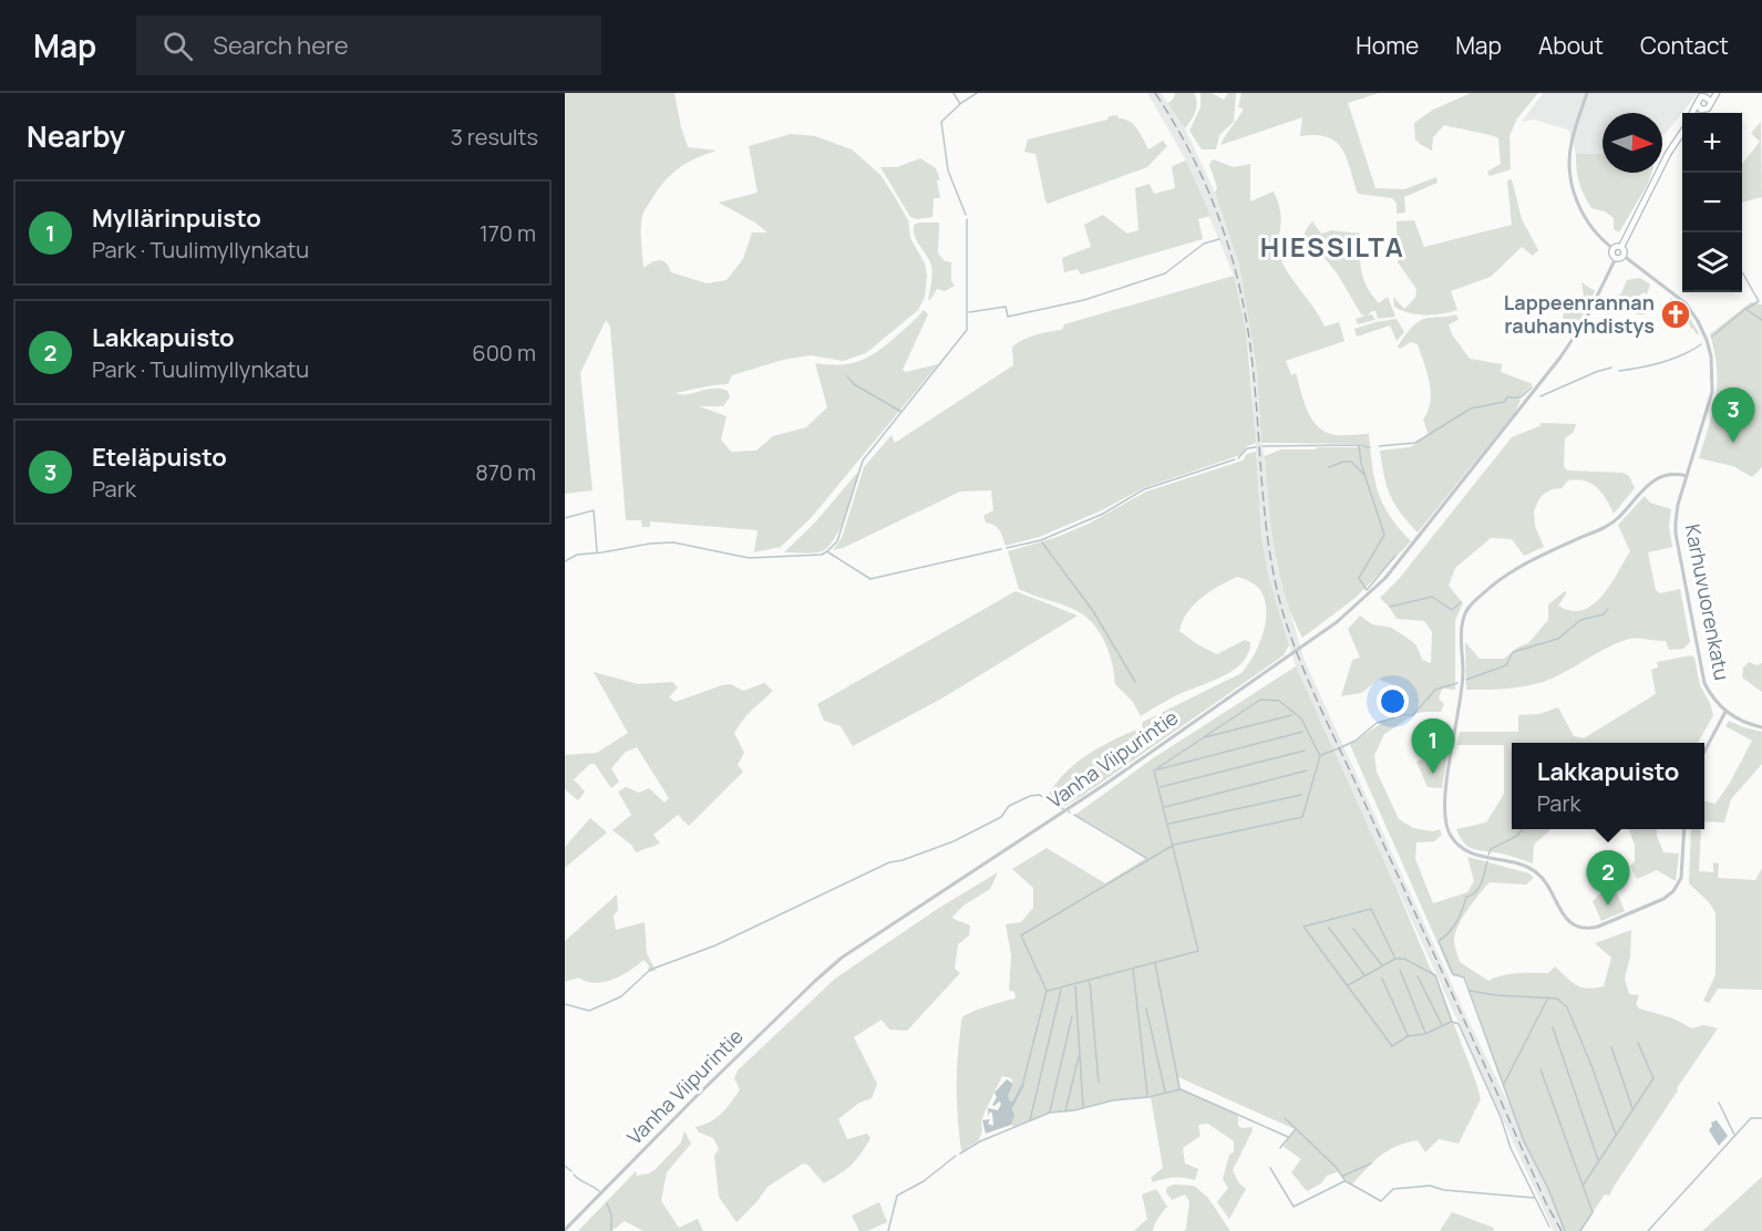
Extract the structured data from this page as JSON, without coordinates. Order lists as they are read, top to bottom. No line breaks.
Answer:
{"streets":{"street":["Karhuvuorenkatu","Vanha Viipurintie"]},"crossings":[["Karhuvuorenkatu","Vanha Viipurintie"]],"districts":["HIESSILTA"],"places":{"church":["Lappeenrannan rauhanyhdistys"]},"north":"right","page":{"header":"Map","search":"Search here","nav":["Home","Map","About","Contact"],"heading":["Nearby","3 results"],"map_buttons":["+","−"],"list":[{"mark":"1","name":"Myllärinpuisto","note":"Park · Tuulimyllynkatu","value":"170 m"},{"mark":"2","name":"Lakkapuisto","note":"Park · Tuulimyllynkatu","value":"600 m"},{"mark":"3","name":"Eteläpuisto","note":"Park","value":"870 m"}],"pins":["3","1","2"],"popup":["Lakkapuisto","Park"]}}
